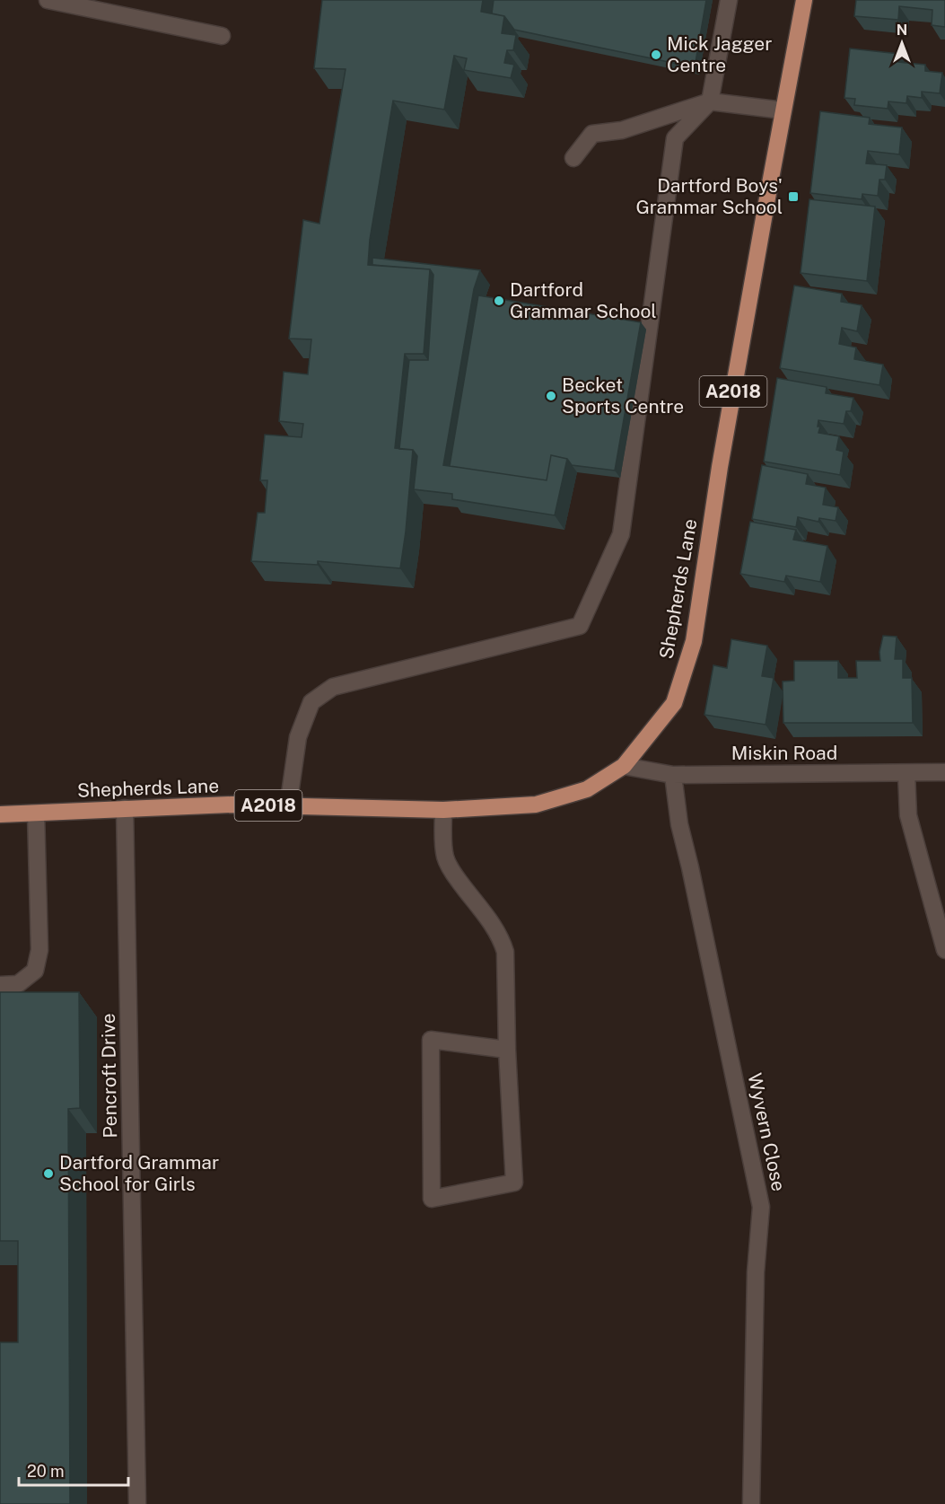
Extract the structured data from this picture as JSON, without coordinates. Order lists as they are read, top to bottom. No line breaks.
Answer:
{"streets":{"main road":["A2018","Shepherds Lane"],"street":["Miskin Road","Pencroft Drive","Wyvern Close"]},"crossings":[["Shepherds Lane","Miskin Road"],["Shepherds Lane","Pencroft Drive"],["Miskin Road","Wyvern Close"]],"places":{"other":["Mick Jagger Centre","Dartford Grammar School","Becket Sports Centre","Dartford Grammar School for Girls"],"transit":["Dartford Boys' Grammar School"]},"scale_bar":"20 m","north":"top"}
